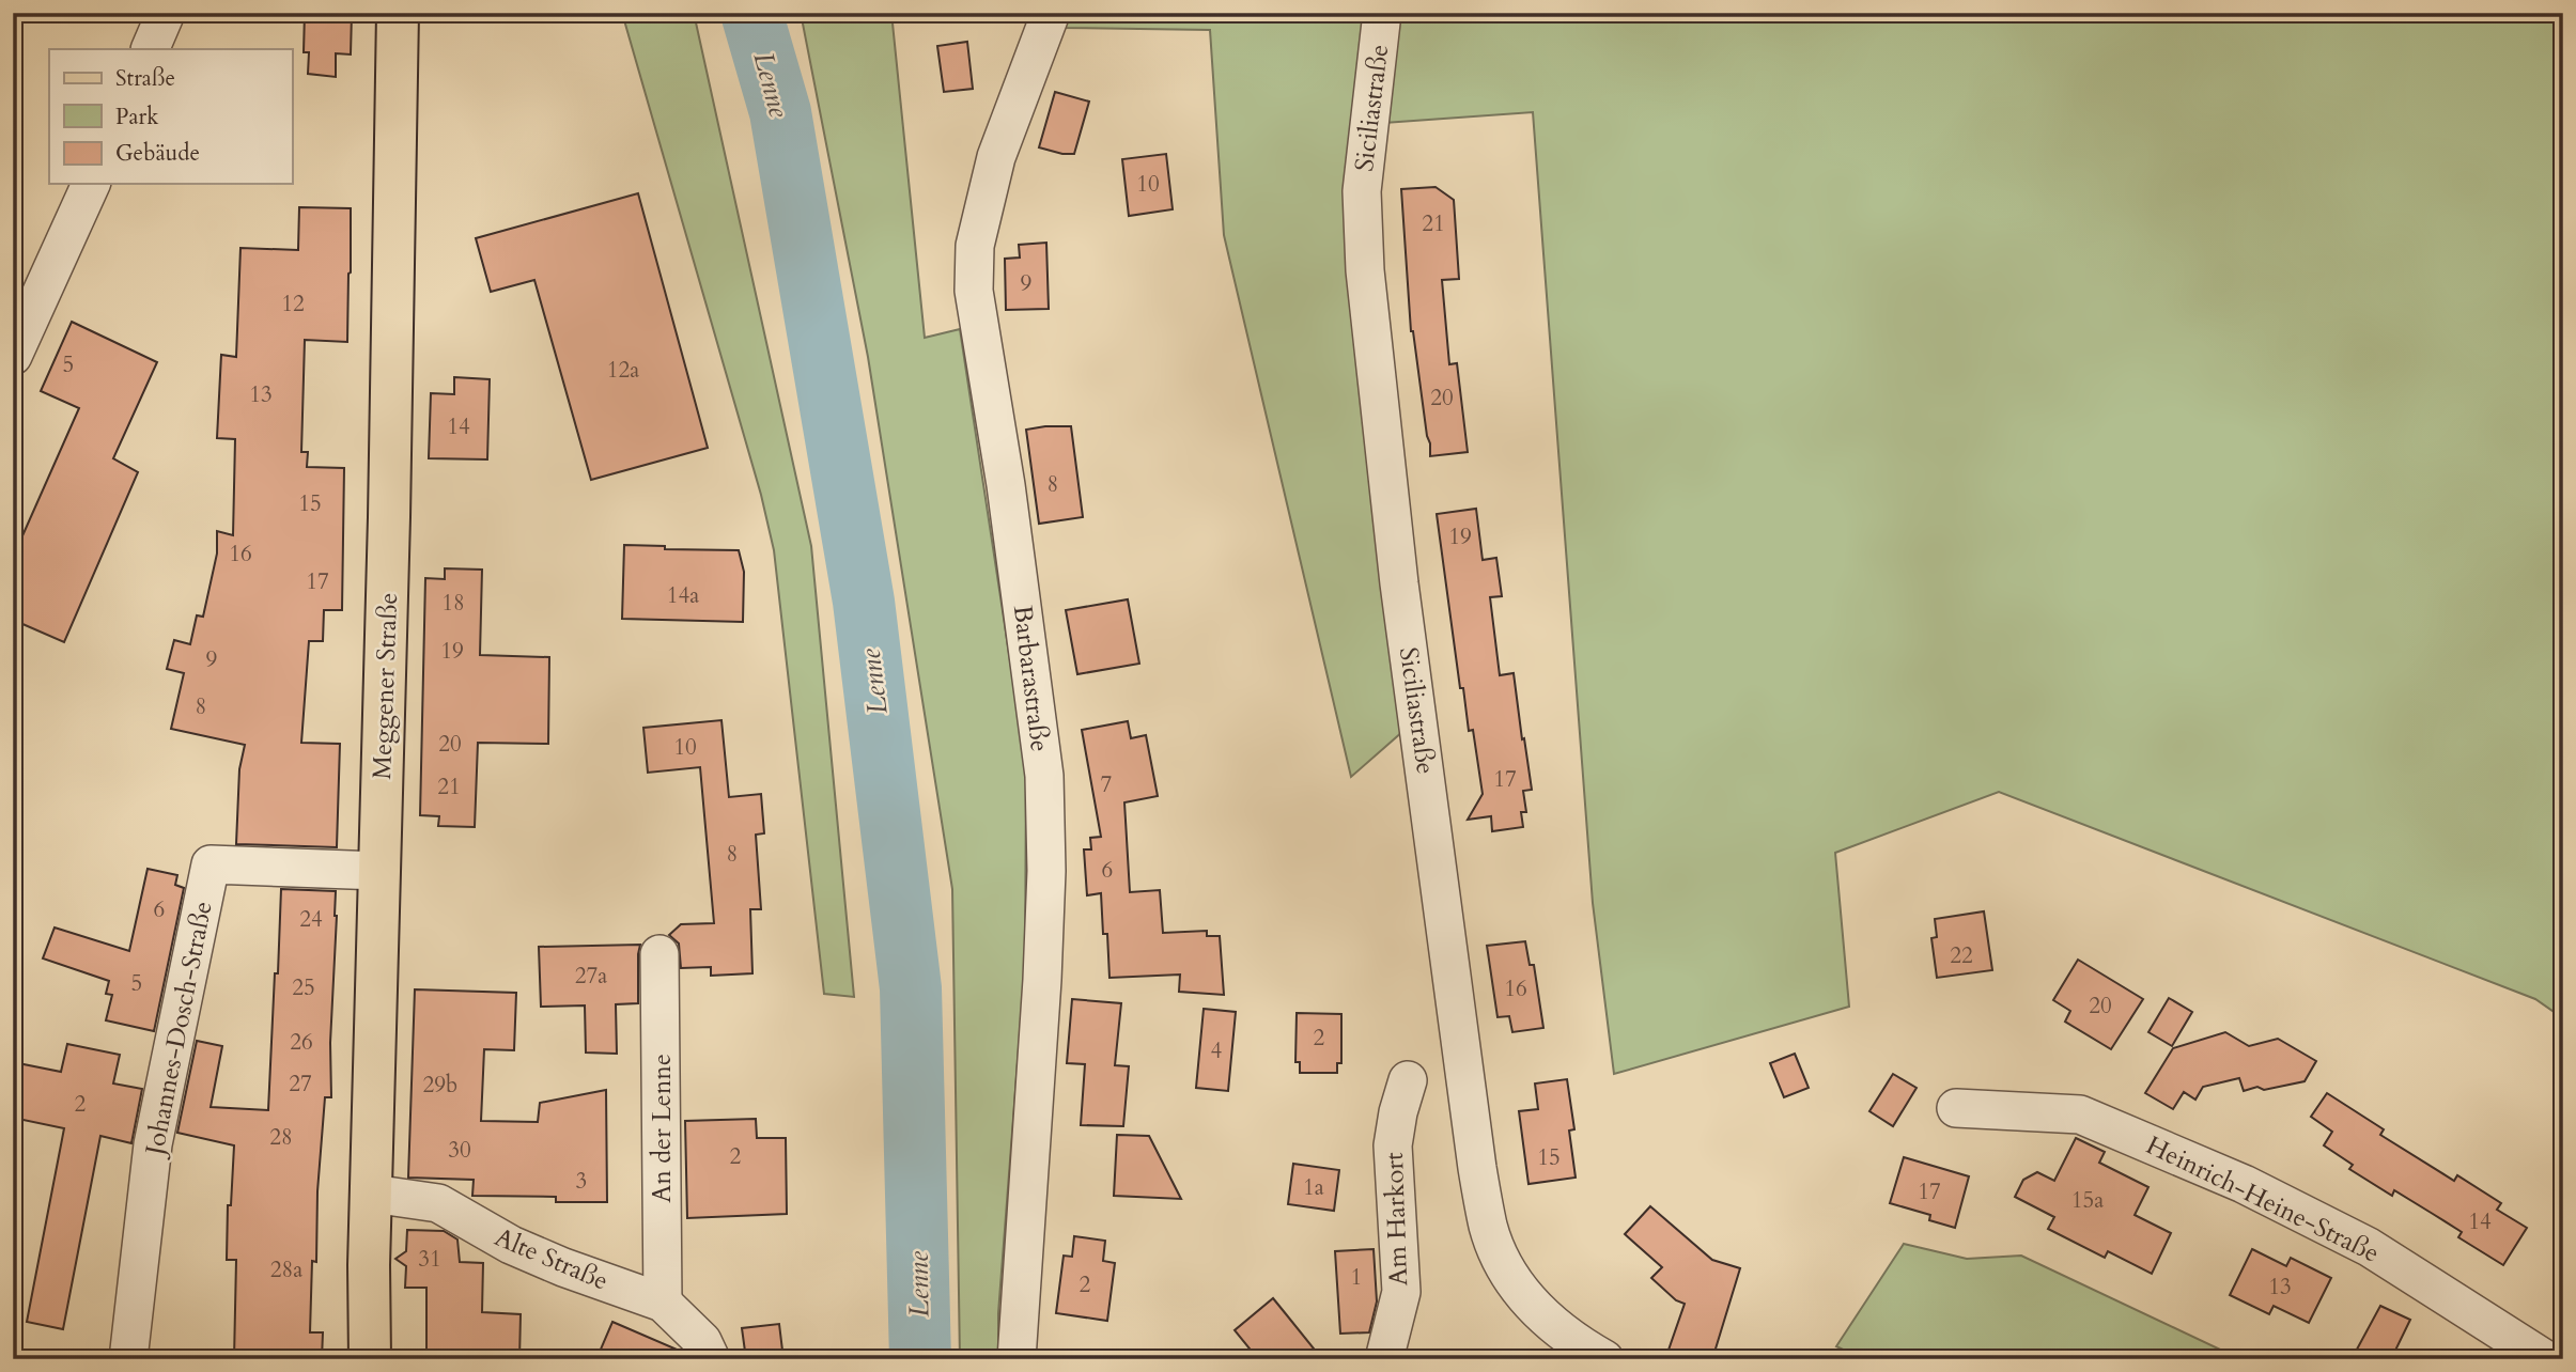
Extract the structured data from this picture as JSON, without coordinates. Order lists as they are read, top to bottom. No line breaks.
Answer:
{"streets":{"main road":["Meggener Straße"],"street":["Siciliastraße","Barbarastraße","Johannes-Dosch-Straße","An der Lenne","Heinrich-Heine-Straße","Am Harkort","Alte Straße"]},"crossings":[["Meggener Straße","Johannes-Dosch-Straße"],["Meggener Straße","Alte Straße"],["An der Lenne","Alte Straße"]],"water":["Lenne"],"house_numbers":["10","21","9","12","5","12a","13","20","14","8","15","19","16","17","14a","18","19","9","8","20","10","17","7","21","8","6","6","24","22","27a","5","25","16","20","2","26","4","27","29b","2","28","30","2","15","3","1a","17","15a","14","31","28a","1","2","13"],"legend":["Straße","Park","Gebäude"]}
